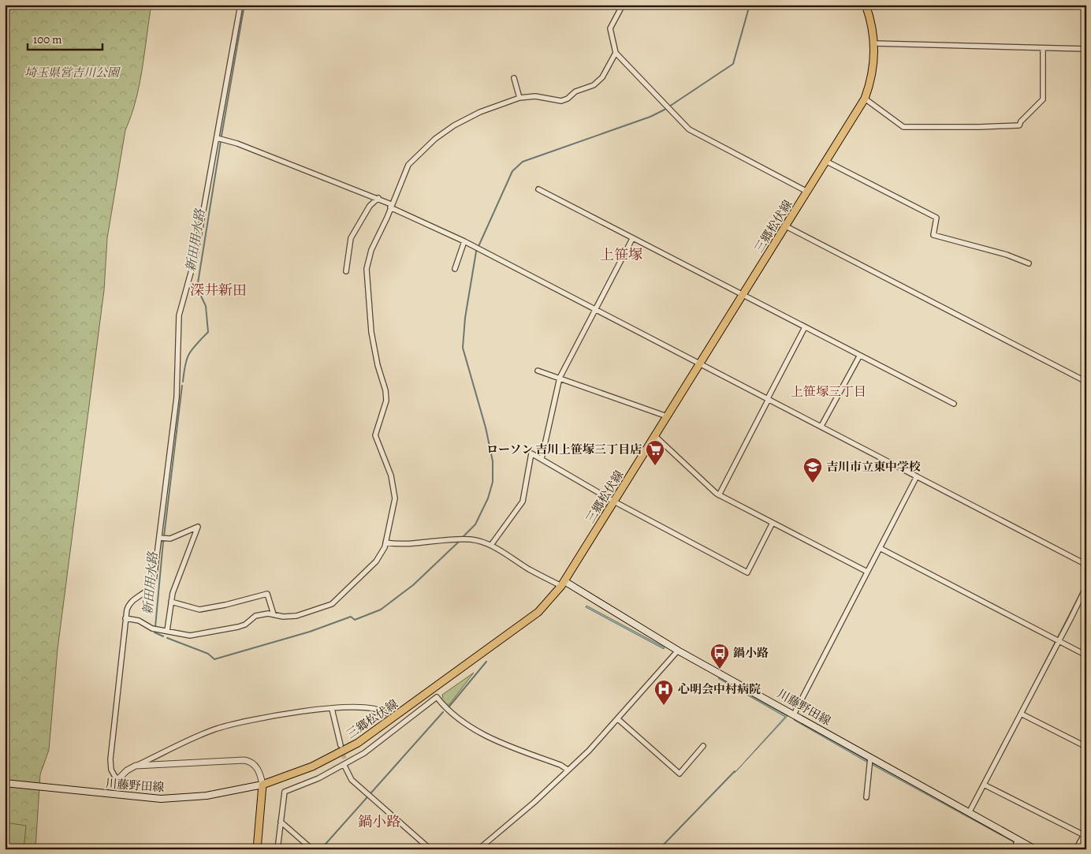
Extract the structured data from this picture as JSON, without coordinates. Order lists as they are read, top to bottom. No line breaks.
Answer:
{"streets":{"main road":["三郷松伏線","川藤野田線"]},"crossings":[["三郷松伏線","川藤野田線"]],"districts":["上笹塚","深井新田","上笹塚三丁目","鍋小路"],"water":["新田用水路"],"parks":["埼玉県営吉川公園"],"places":{"supermarket":["ローソン 吉川上笹塚三丁目店"],"school or university":["吉川市立東中学校"],"bus stop":["鍋小路"],"hospital":["心明会中村病院"]},"scale_bar":"100 m"}
